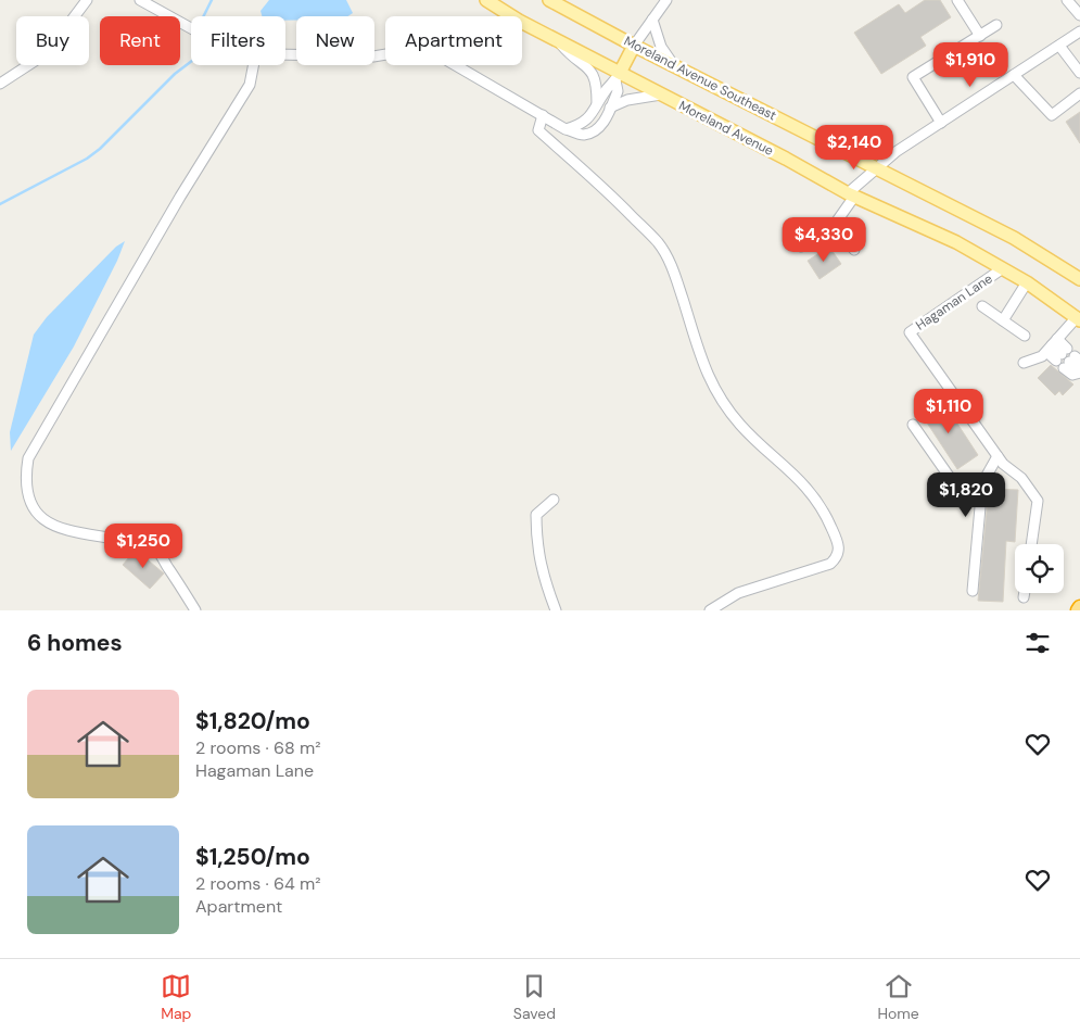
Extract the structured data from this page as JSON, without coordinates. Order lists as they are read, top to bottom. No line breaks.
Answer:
{"streets":{"main road":["Moreland Avenue Southeast","Moreland Avenue"],"street":["Hagaman Lane"]},"crossings":[["Moreland Avenue","Hagaman Lane"]],"page":{"chip":["Buy","Rent","Filters","New","Apartment"],"price":["$1,910","$2,140","$4,330","$1,110","$1,820","$1,250"],"heading":"6 homes","list":[{"name":"$1,820/mo","note":"2 rooms · 68 m² · Hagaman Lane"},{"name":"$1,250/mo","note":"2 rooms · 64 m² · Apartment"}],"tabs":["Map","Saved","Home"]}}
